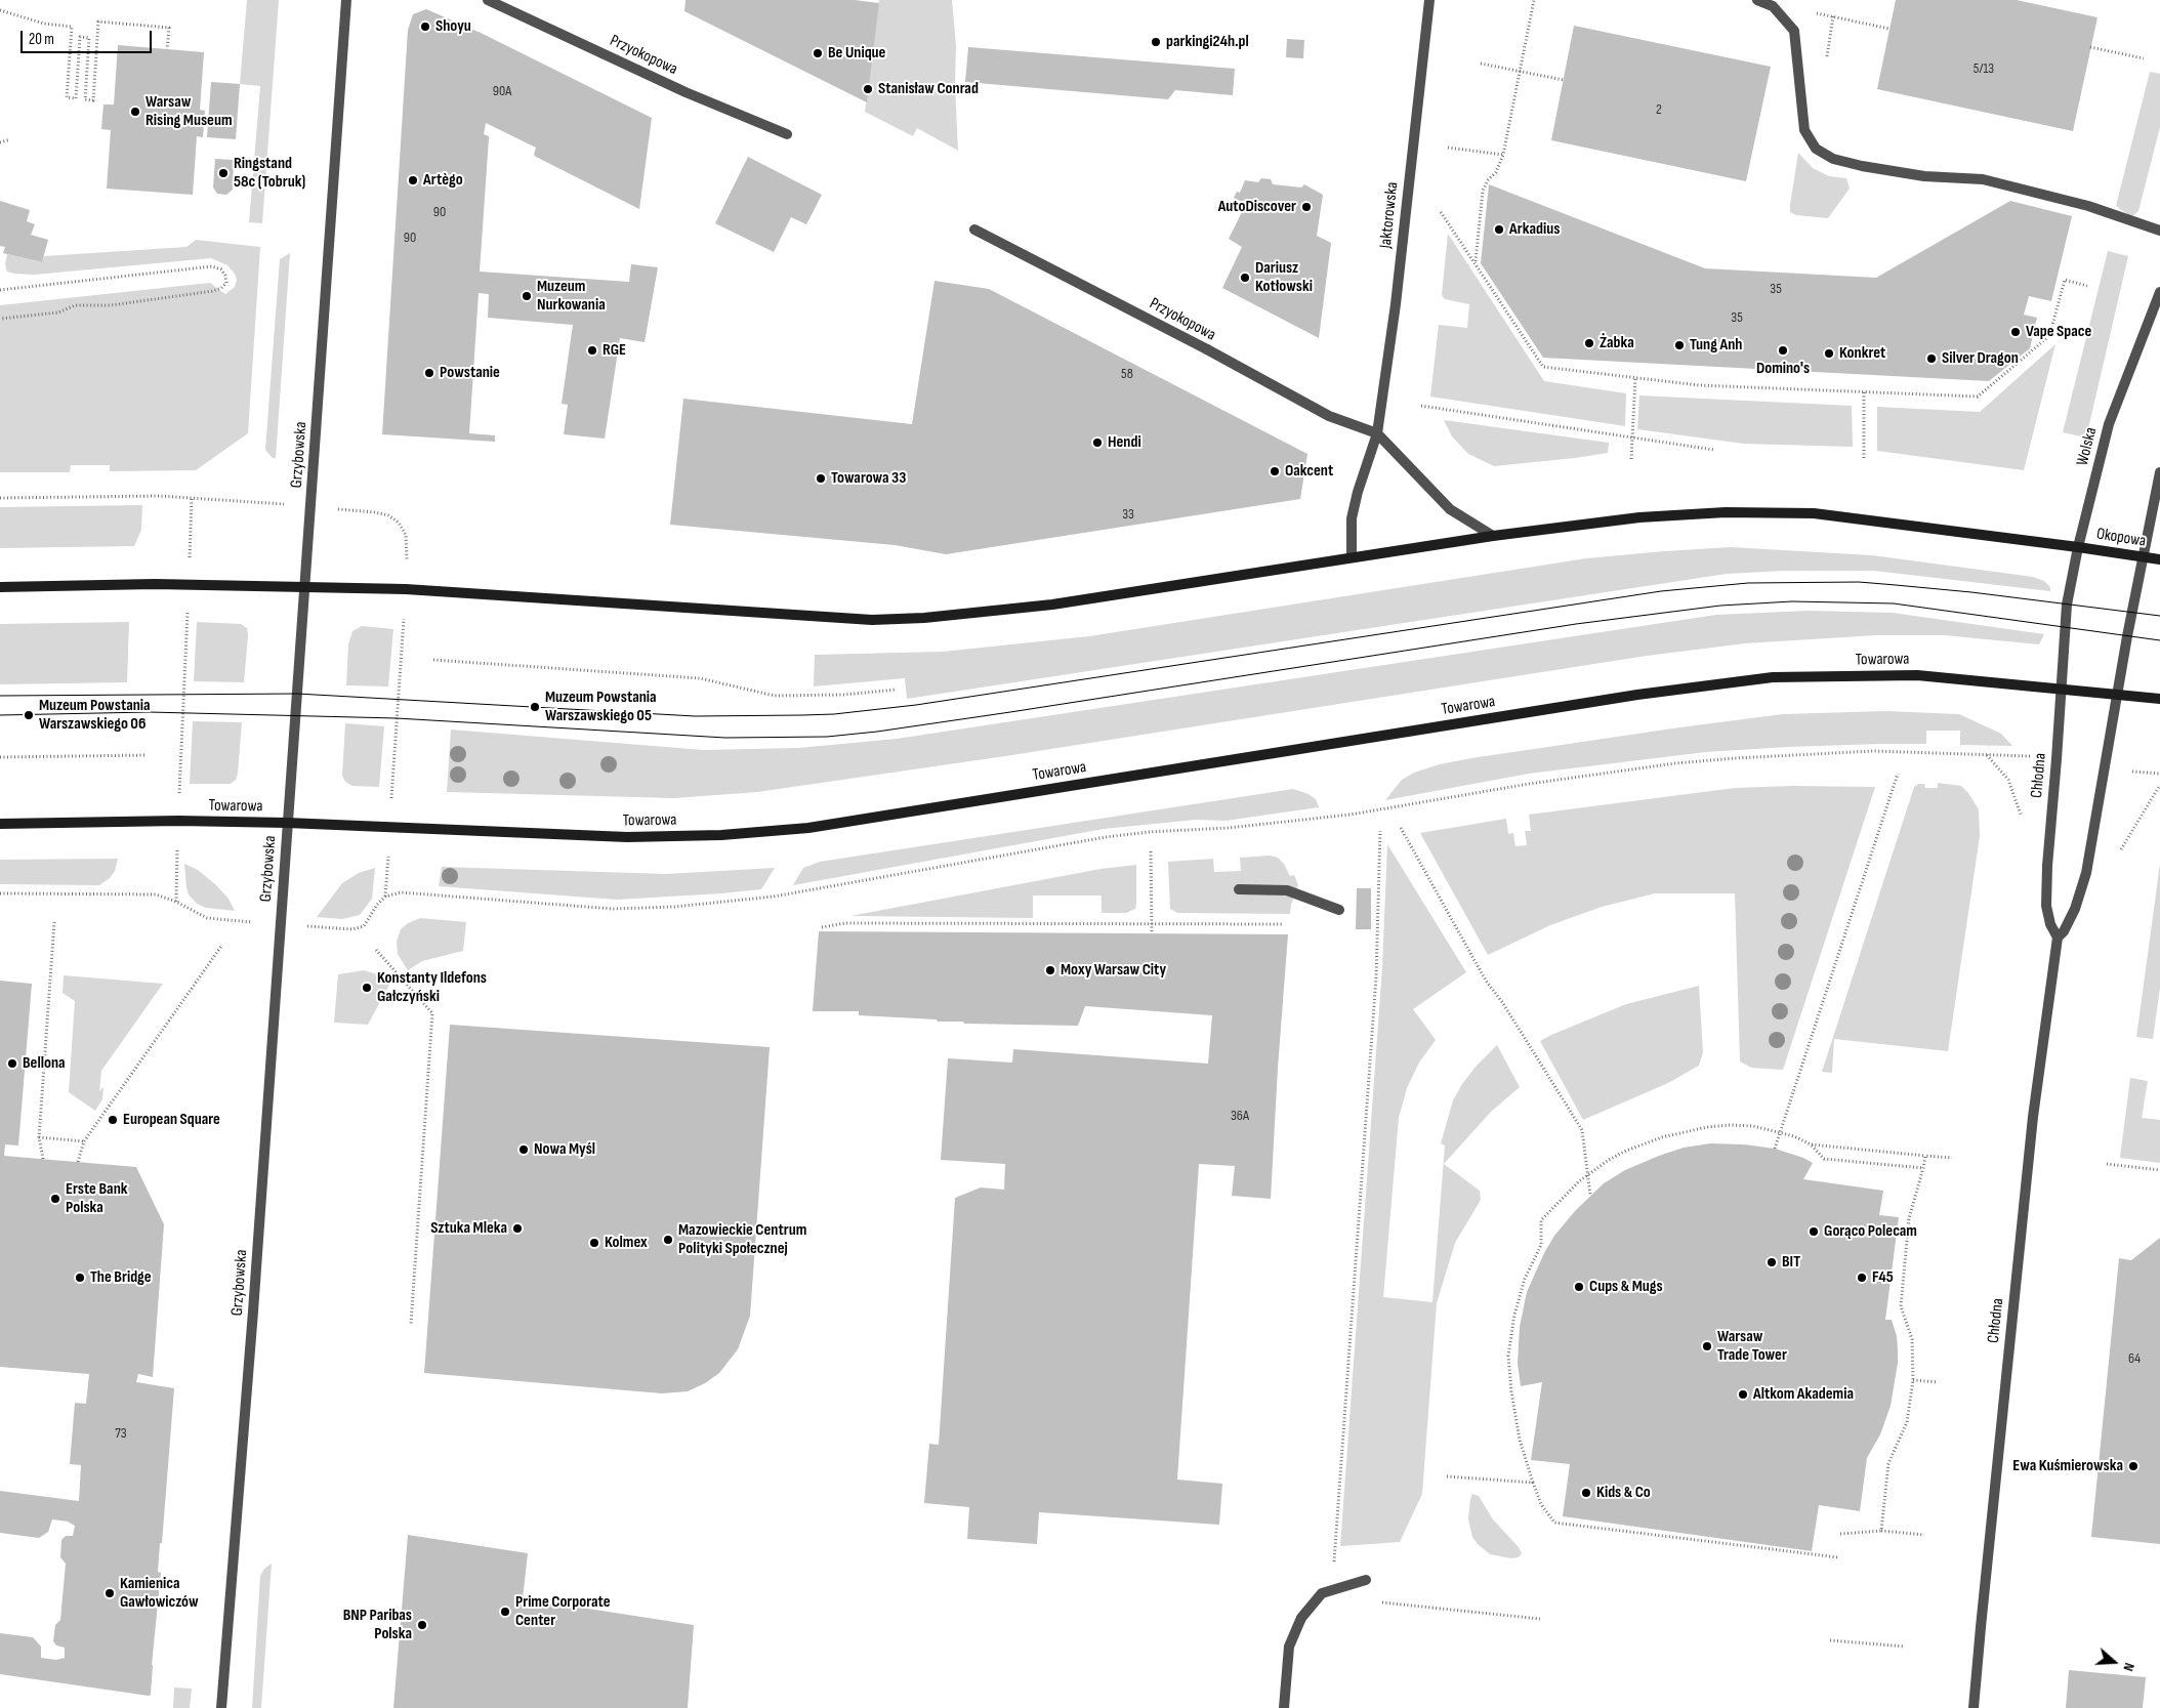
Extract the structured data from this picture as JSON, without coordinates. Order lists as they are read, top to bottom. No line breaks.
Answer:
{"streets":{"main road":["Okopowa","Towarowa"],"street":["Przyokopowa","Jaktorowska","Wolska","Grzybowska","Chłodna"]},"crossings":[["Przyokopowa","Jaktorowska"],["Wolska","Okopowa"],["Wolska","Chłodna"],["Grzybowska","Towarowa"],["Okopowa","Chłodna"],["Towarowa","Chłodna"]],"places":["Shoyu","parkingi24h.pl","Be Unique","Stanisław Conrad","Warsaw Rising Museum","Ringstand 58c (Tobruk)","Artègo","AutoDiscover","Arkadius","Dariusz Kotłowski","Muzeum Nurkowania","Vape Space","Żabka","Tung Anh","RGE","Domino's","Konkret","Silver Dragon","Powstanie","Hendi","Oakcent","Towarowa 33","Muzeum Powstania Warszawskiego 05","Muzeum Powstania Warszawskiego 06","Moxy Warsaw City","Konstanty Ildefons Gałczyński","Bellona","European Square","Nowa Myśl","Erste Bank Polska","Sztuka Mleka","Gorąco Polecam","Mazowieckie Centrum Polityki Społecznej","Kolmex","BIT","The Bridge","F45","Cups & Mugs","Warsaw Trade Tower","Altkom Akademia","Ewa Kuśmierowska","Kids & Co","Kamienica Gawłowiczów","Prime Corporate Center","BNP Paribas Polska"],"house_numbers":["5/13","90A","2","90","90","35","35","58","33","36A","64","73"],"scale_bar":"20 m","north":"right"}
